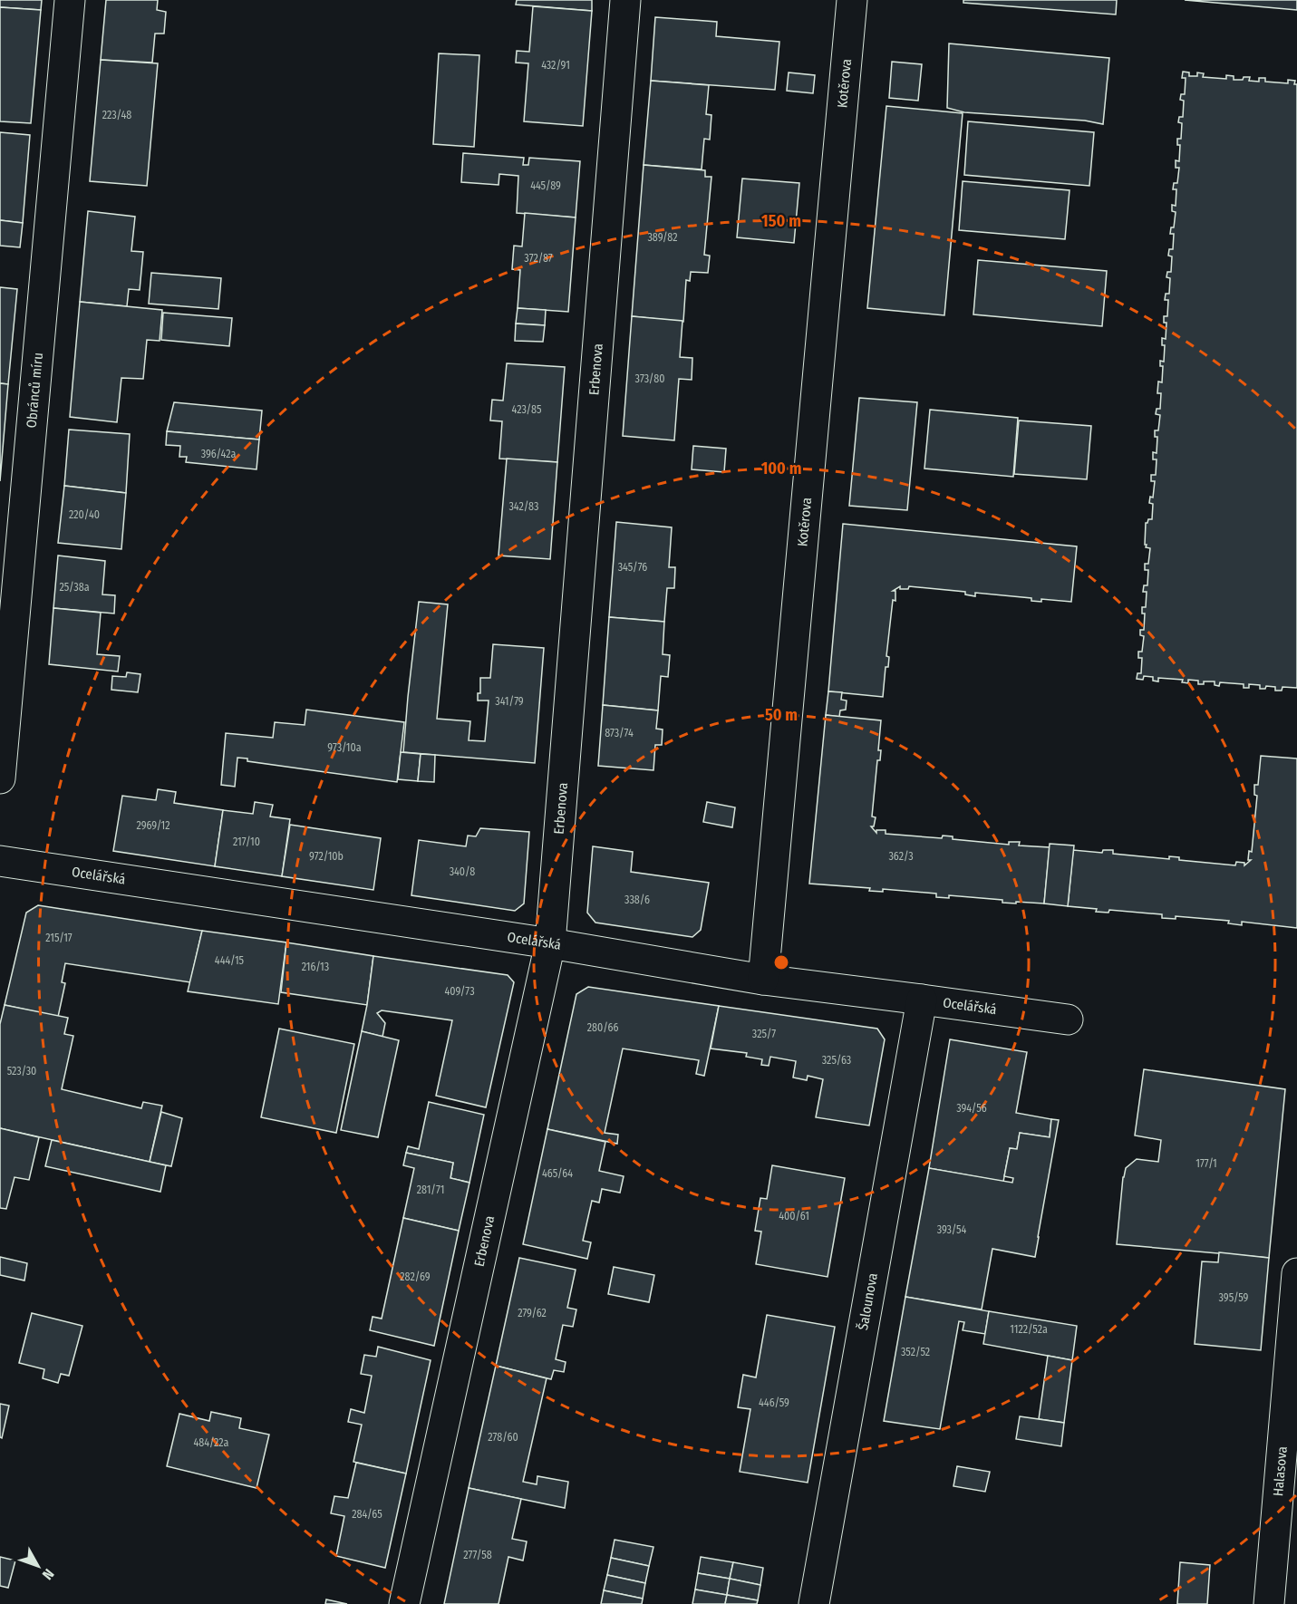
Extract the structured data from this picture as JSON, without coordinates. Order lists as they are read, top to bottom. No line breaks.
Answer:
{"streets":{"street":["Kotěrova","Erbenova","Obránců míru","Ocelářská","Šalounova","Halasova"]},"crossings":[["Kotěrova","Ocelářská"],["Erbenova","Ocelářská"],["Ocelářská","Šalounova"]],"house_numbers":["432/91","223/48","445/89","389/82","372/87","373/80","423/85","396/42a","342/83","220/40","345/76","25/38a","341/79","873/74","973/10a","2969/12","217/10","972/10b","362/3","340/8","338/6","215/17","444/15","216/13","409/73","280/66","325/7","325/63","523/30","394/56","177/1","465/64","281/71","400/61","393/54","282/69","395/59","279/62","1122/52a","352/52","446/59","278/60","484/22a","284/65","277/58"],"north":"bottom right","rings":["150 m","100 m","50 m"]}
